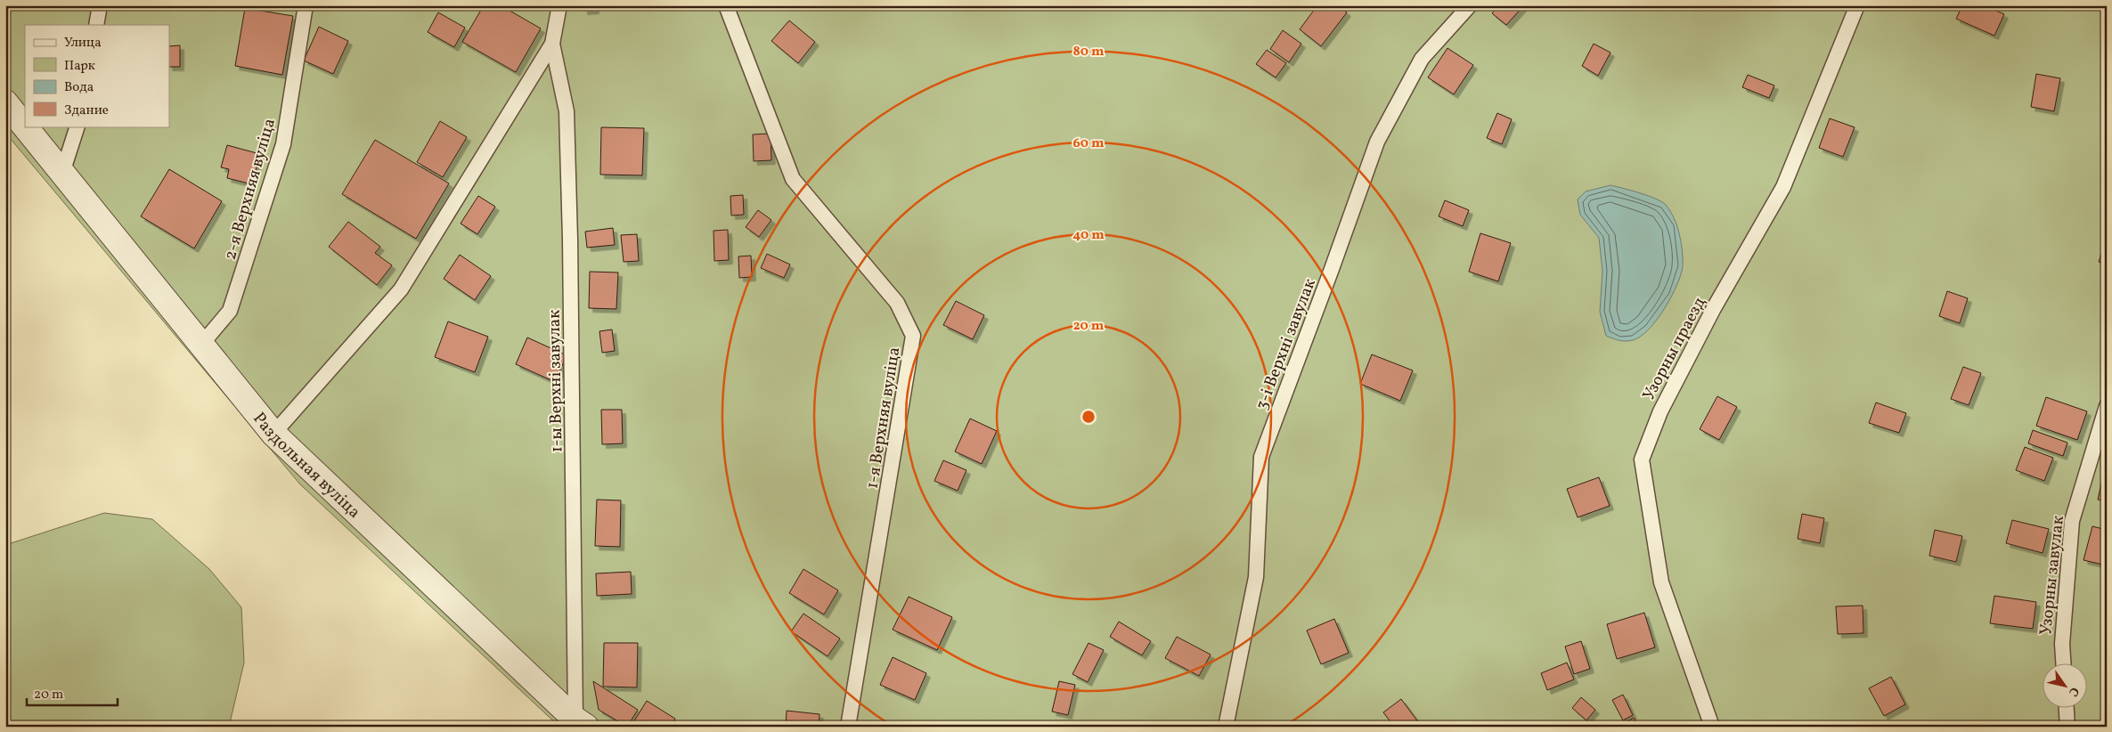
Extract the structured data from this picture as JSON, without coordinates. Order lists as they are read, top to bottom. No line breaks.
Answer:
{"streets":{"street":["Раздольная вуліца"],"lane":["2-я Верхняя вуліца","3-і Верхні завулак","Узорны праезд","1-ы Верхні завулак","1-я Верхняя вуліца","Узорны завулак"]},"crossings":[["2-я Верхняя вуліца","Раздольная вуліца"],["1-ы Верхні завулак","Раздольная вуліца"]],"legend":["Улица","Парк","Вода","Здание"],"scale_bar":"20 m","north":"bottom right","rings":["80 m","60 m","40 m","20 m"]}
